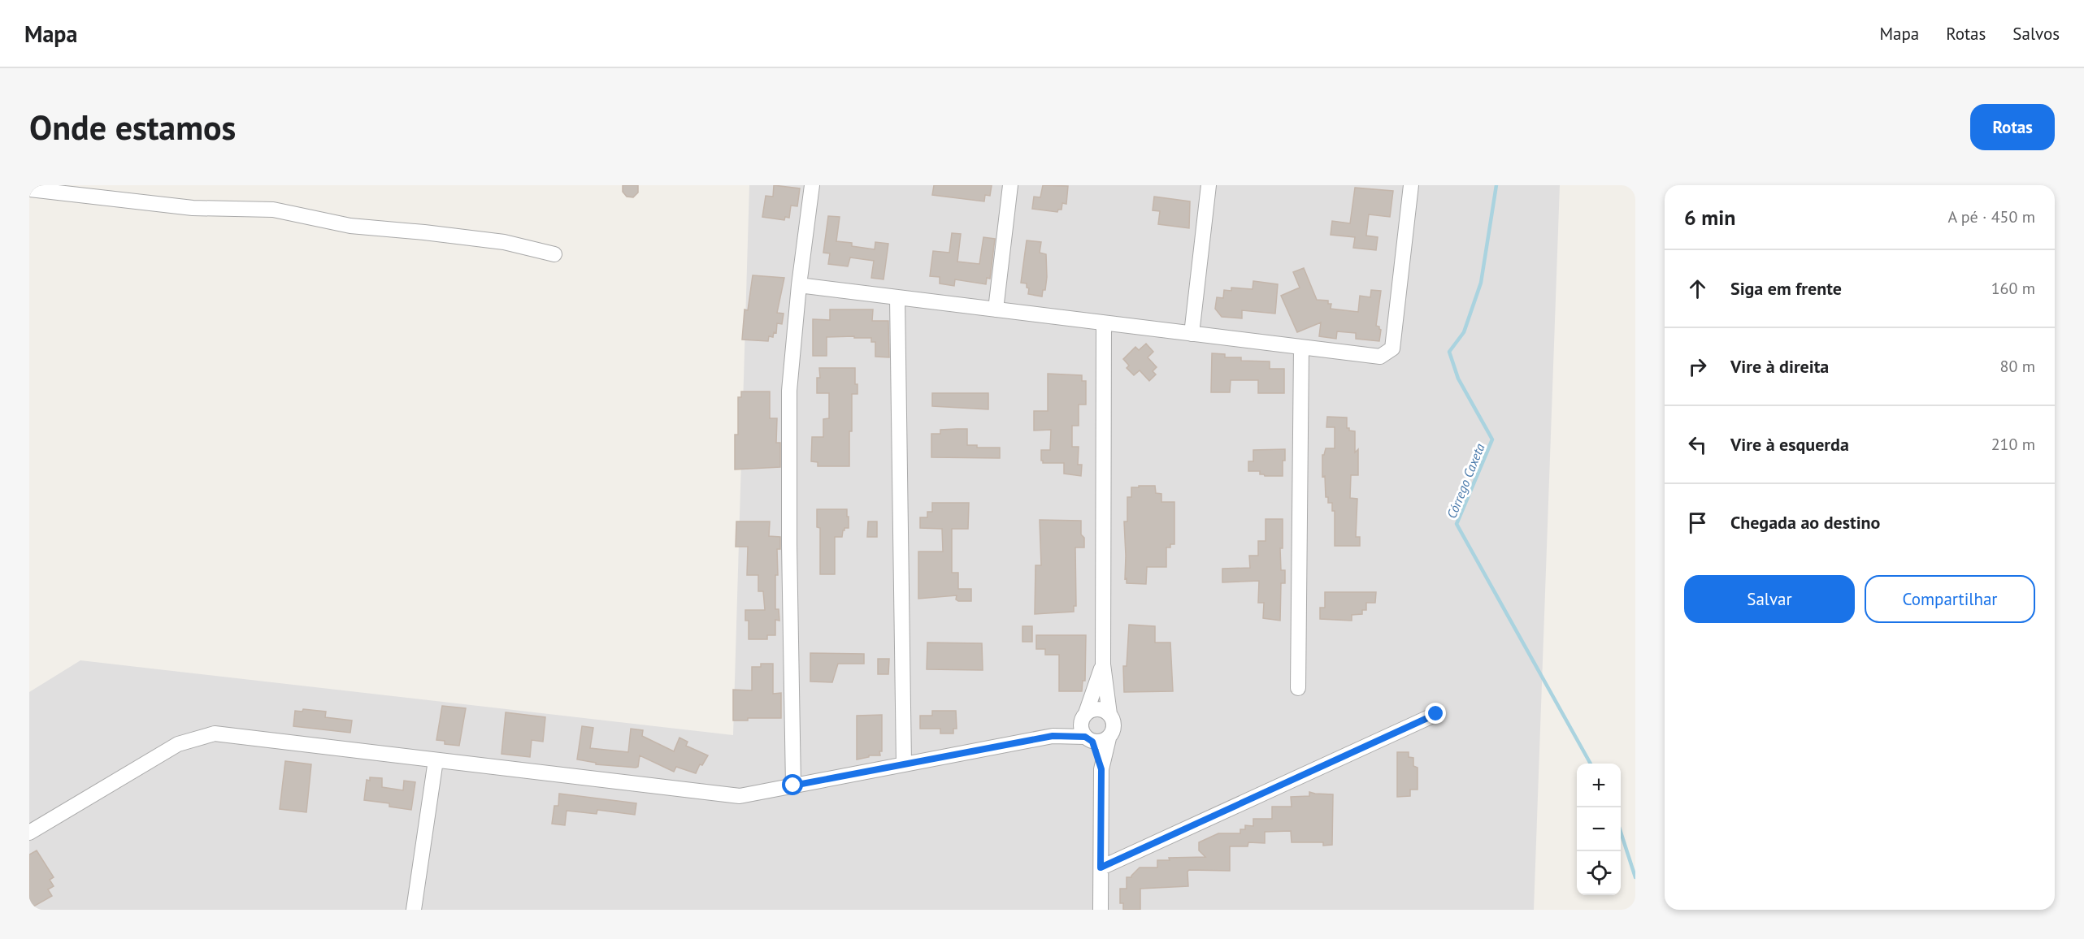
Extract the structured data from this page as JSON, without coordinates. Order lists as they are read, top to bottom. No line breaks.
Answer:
{"water":["Córrego Caxeta"],"page":{"header":"Mapa","nav":["Mapa","Rotas","Salvos"],"buttons":["Rotas",["Salvar","Compartilhar"]],"title":"Onde estamos","heading":["6 min","A pé · 450 m"],"list":[["Siga em frente","160 m"],["Vire à direita","80 m"],["Vire à esquerda","210 m"],"Chegada ao destino"],"map_buttons":["+","−"]}}
